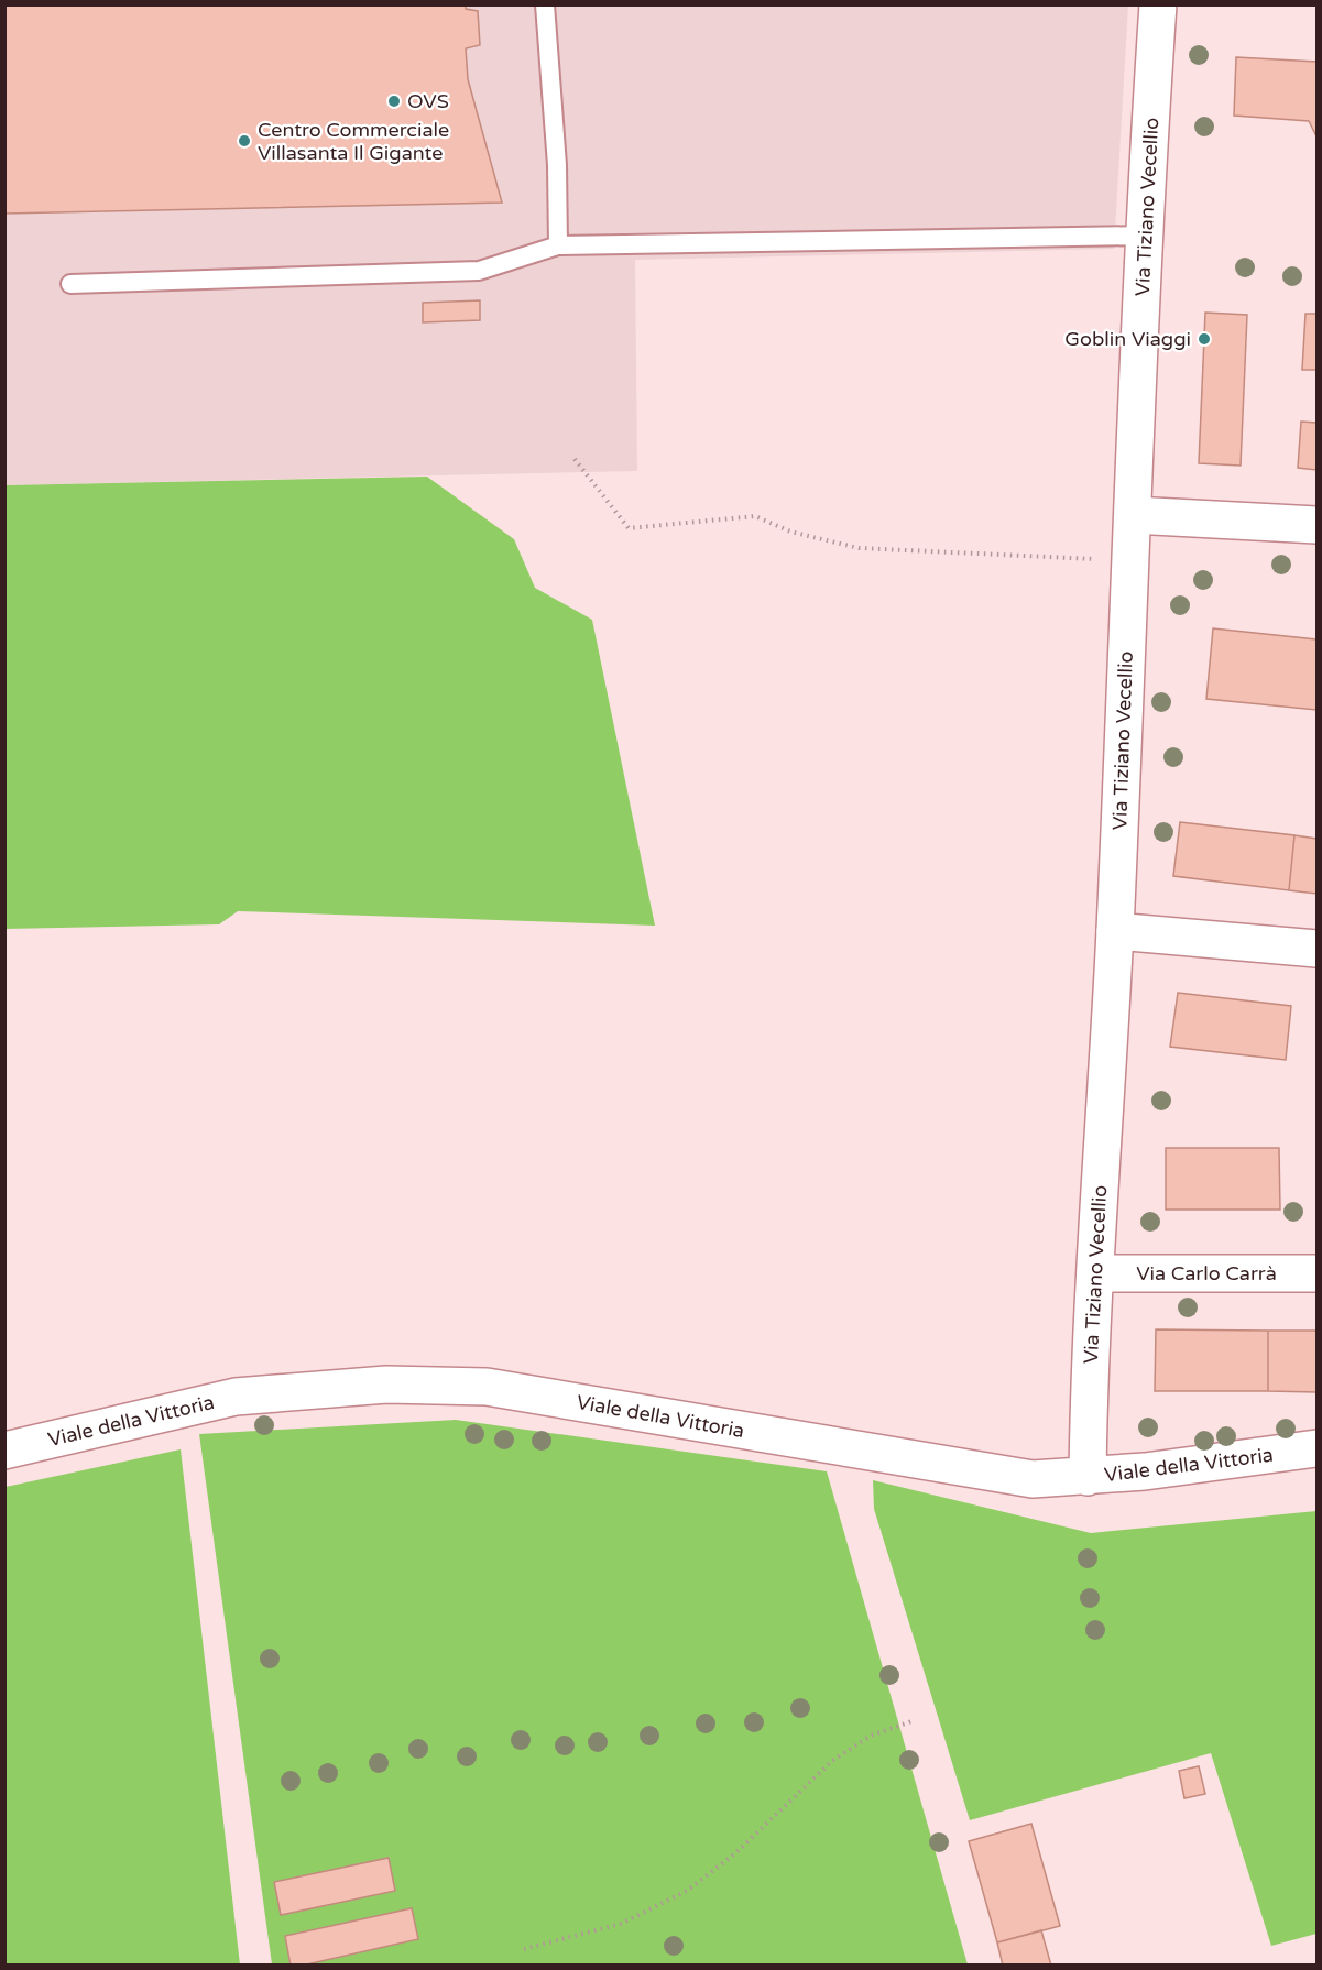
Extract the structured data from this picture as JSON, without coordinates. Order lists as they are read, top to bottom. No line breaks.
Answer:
{"streets":{"street":["Via Tiziano Vecellio","Via Carlo Carrà","Viale della Vittoria"]},"crossings":[["Via Tiziano Vecellio","Via Carlo Carrà"],["Via Tiziano Vecellio","Viale della Vittoria"]],"places":["OVS","Centro Commerciale Villasanta Il Gigante","Goblin Viaggi"]}
